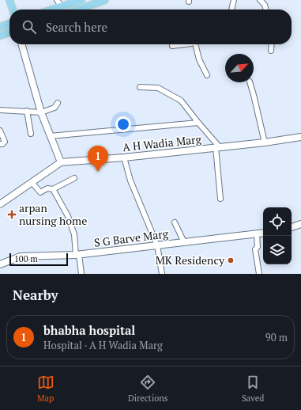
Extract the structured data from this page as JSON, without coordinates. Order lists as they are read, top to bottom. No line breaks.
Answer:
{"streets":{"street":["A H Wadia Marg","S G Barve Marg"]},"places":{"health":["arpan nursing home"],"other":["MK Residency"]},"scale_bar":"100 m","north":"top right","page":{"search":"Search here","pins":"1","scale":"100 m","heading":"Nearby","list":[{"mark":"1","name":"bhabha hospital","note":"Hospital · A H Wadia Marg","value":"90 m"}],"nav":["Map","Directions","Saved"]}}
